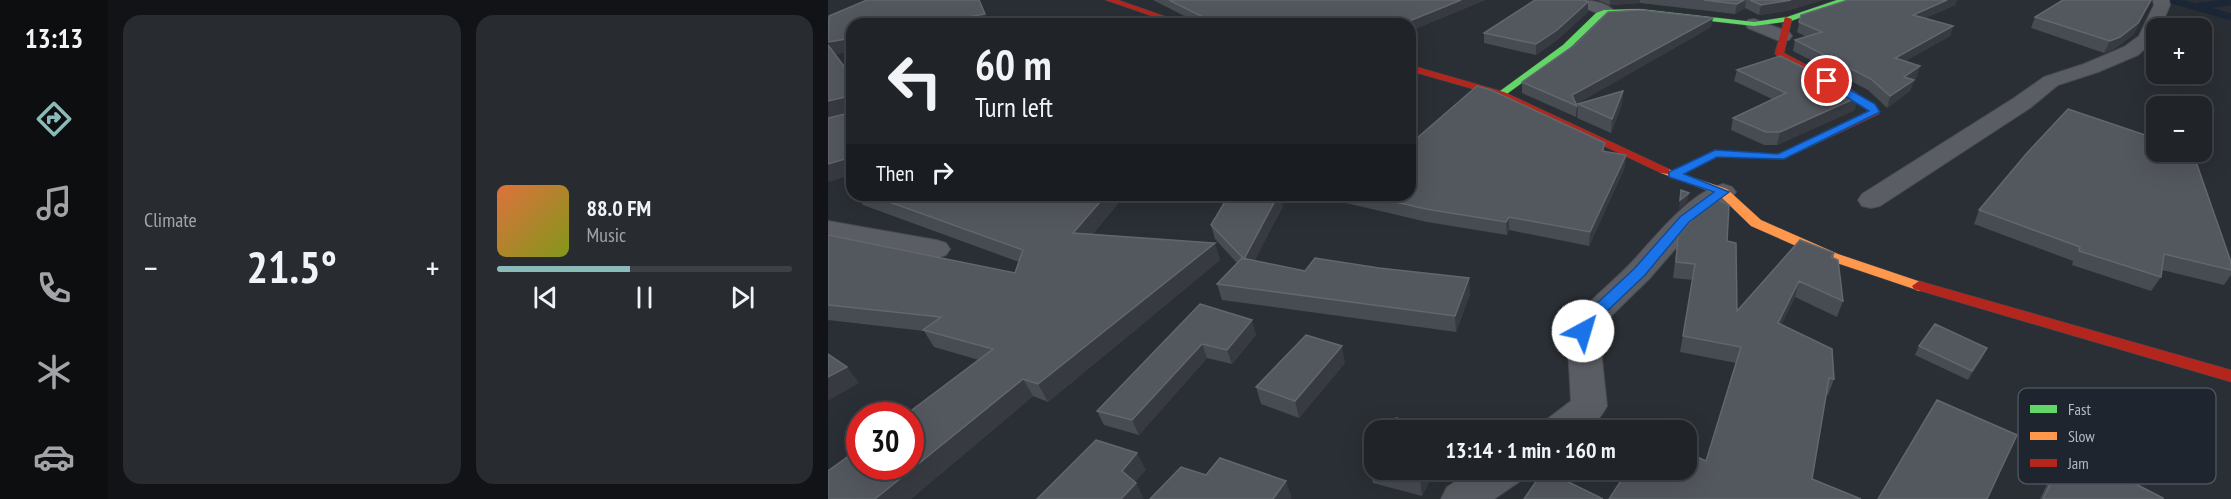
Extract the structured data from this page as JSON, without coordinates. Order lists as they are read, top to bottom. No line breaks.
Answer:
{"legend":["Fast","Slow","Jam"],"page":{"tabs":"13:13","tile":"Climate","map_buttons":["+","−"],"turn":["60 m","Turn left"],"then":"Then","song":["88.0 FM","Music"],"heat":["−","21.5°","+"],"limit":"30","trip":"13:14 · 1 min · 160 m"}}
